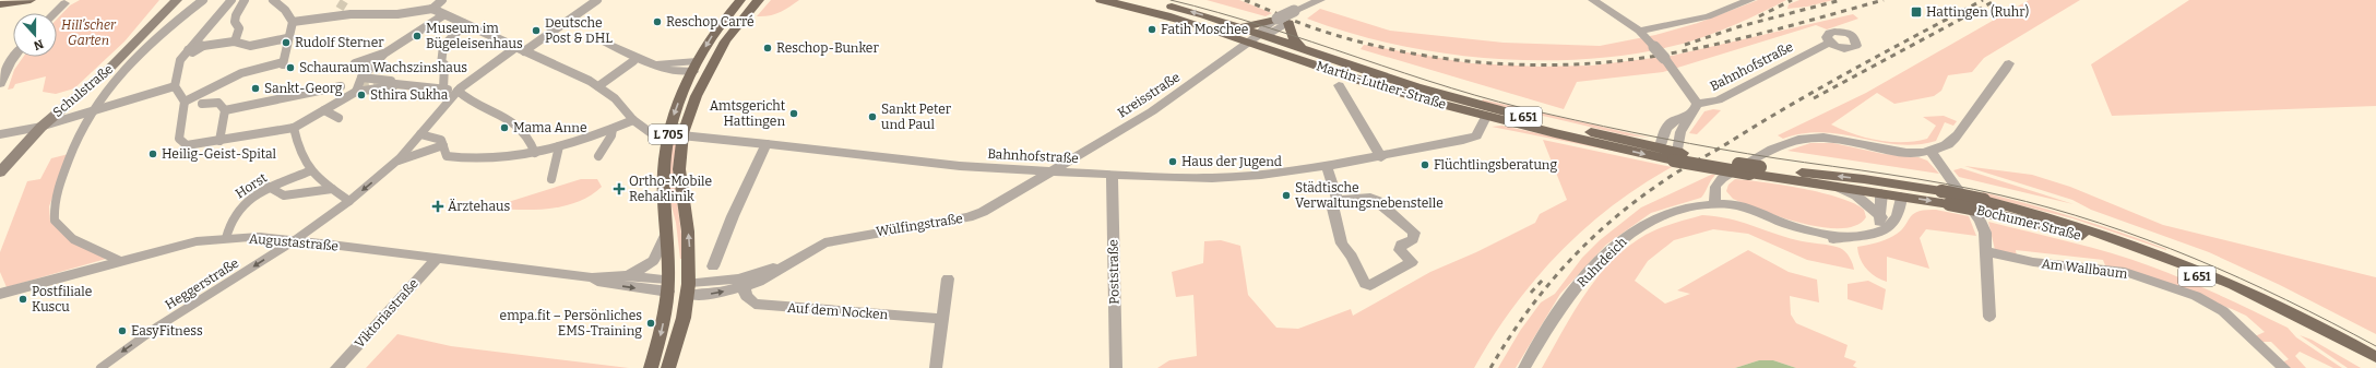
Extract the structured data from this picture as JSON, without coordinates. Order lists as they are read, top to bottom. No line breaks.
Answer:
{"streets":{"main road":["Martin-Luther-Straße","Schulstraße","L 651","L 705","Bochumer Straße"],"street":["Bahnhofstraße","Kreisstraße","Horst","Wülfingstraße","Augustastraße","Ruhrdeich","Am Wallbaum","Poststraße","Heggerstraße","Auf dem Nocken","Viktoriastraße"]},"crossings":[["Bahnhofstraße","Martin-Luther-Straße"],["Bahnhofstraße","Kreisstraße"],["Bahnhofstraße","L 705"],["Bahnhofstraße","Wülfingstraße"],["Bahnhofstraße","Poststraße"],["Martin-Luther-Straße","Kreisstraße"],["Martin-Luther-Straße","Bochumer Straße"],["Kreisstraße","Wülfingstraße"],["L 705","Wülfingstraße"],["L 705","Augustastraße"],["Horst","Augustastraße"],["Wülfingstraße","Auf dem Nocken"],["Augustastraße","Heggerstraße"],["Augustastraße","Viktoriastraße"]],"one_way":["Heggerstraße"],"parks":["Hill’scher Garten"],"places":{"transit":["Hattingen (Ruhr)"],"other":["Reschop Carré","Fatih Moschee","Deutsche Post & DHL","Museum im Bügeleisenhaus","Rudolf Sterner","Reschop-Bunker","Schauraum Wachszinshaus","Sankt-Georg","Sthira Sukha","Amtsgericht Hattingen","Sankt Peter und Paul","Mama Anne","Heilig-Geist-Spital","Haus der Jugend","Flüchtlingsberatung","Städtische Verwaltungsnebenstelle","Postfiliale Kuscu","empa.fit – Persönliches EMS-Training","EasyFitness"],"health":["Ortho-Mobile Rehaklinik","Ärztehaus"]},"north":"bottom"}
